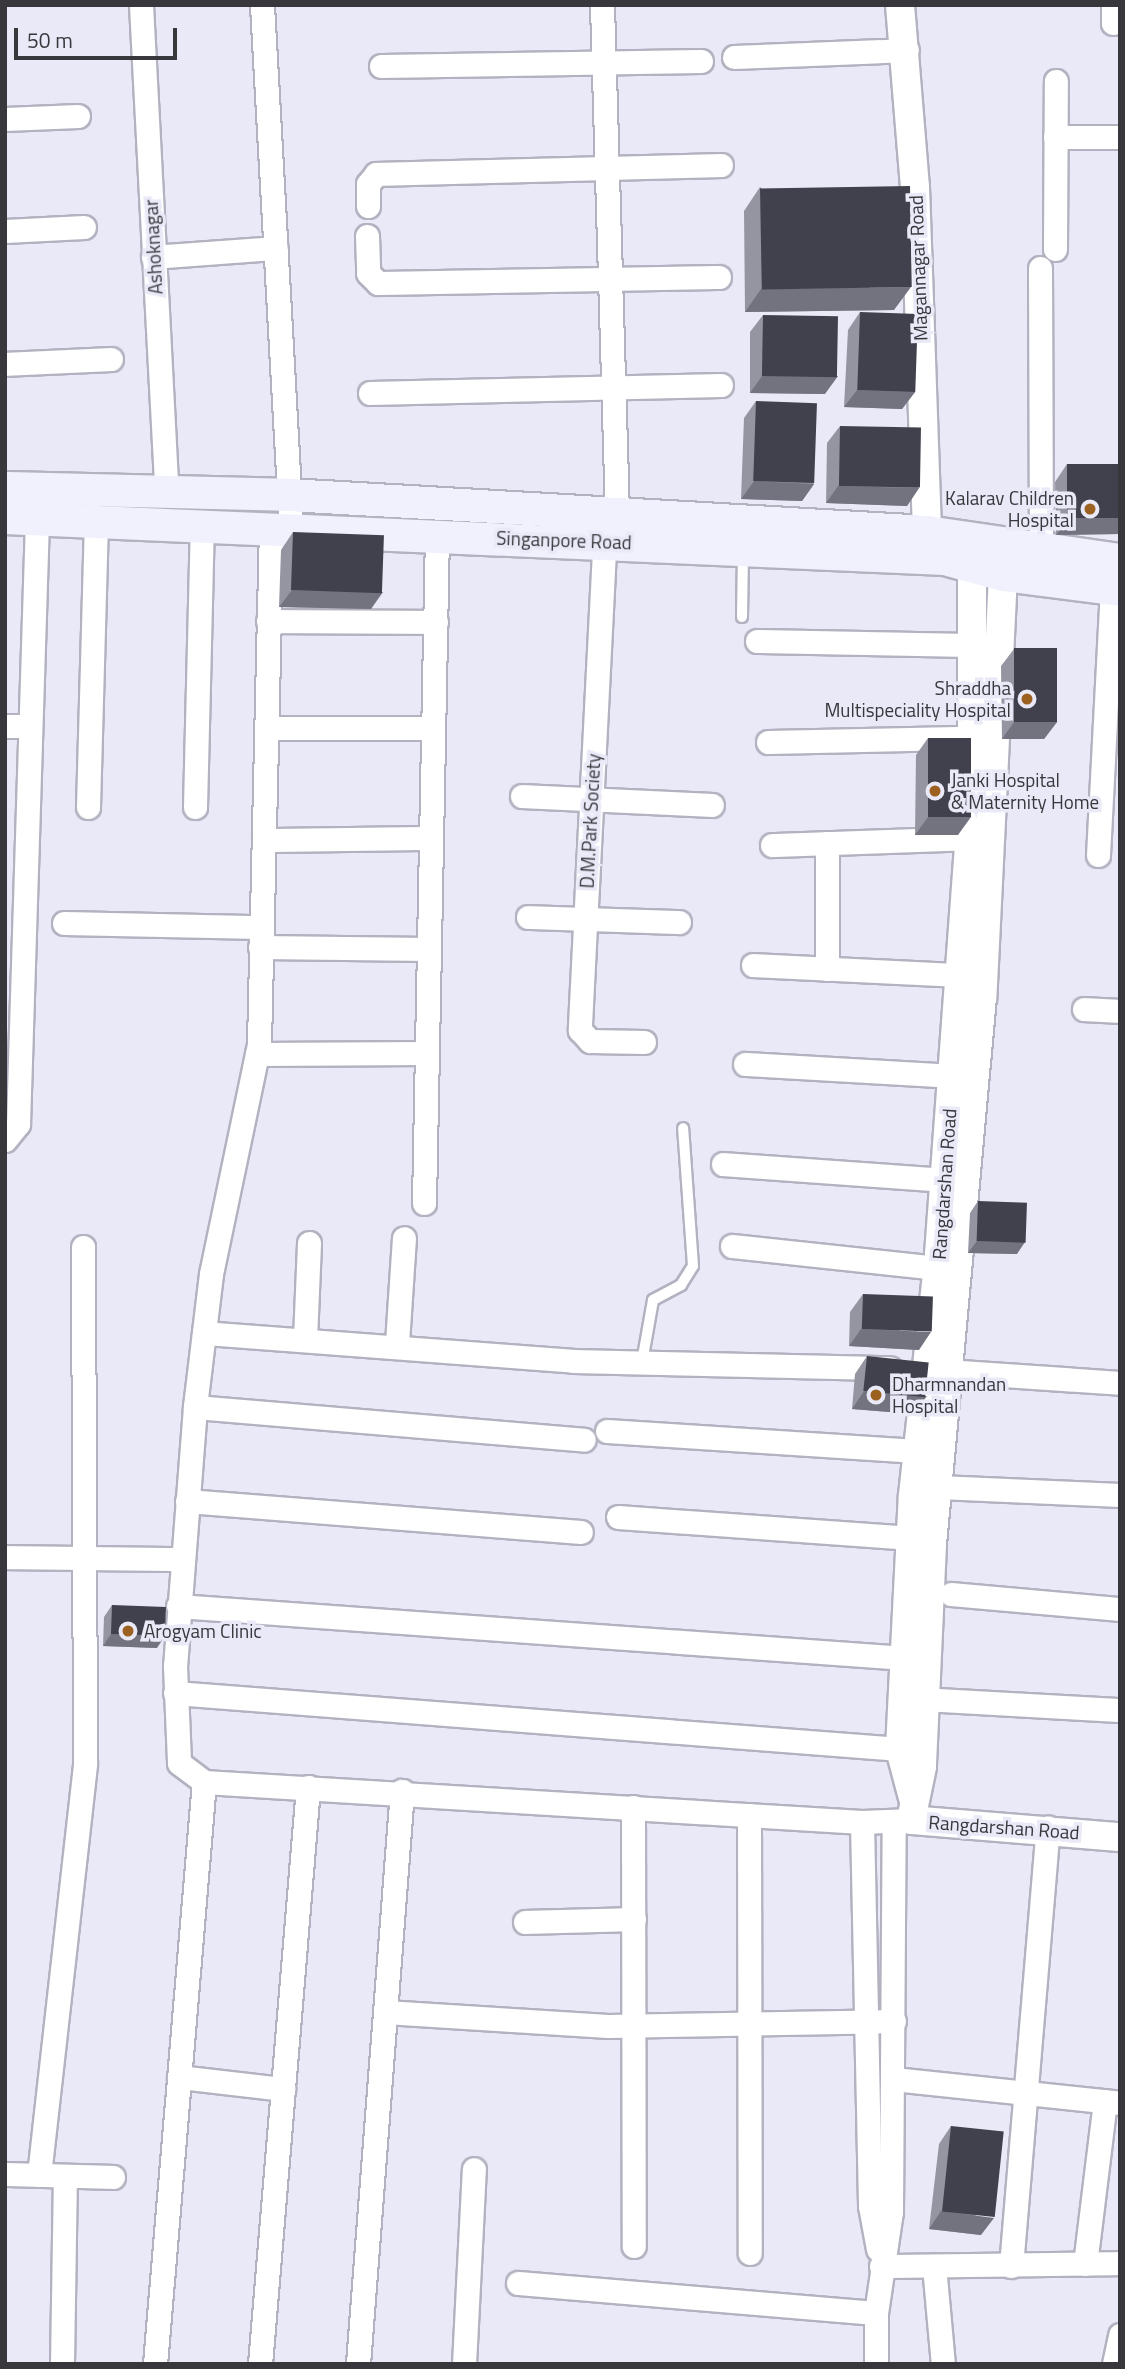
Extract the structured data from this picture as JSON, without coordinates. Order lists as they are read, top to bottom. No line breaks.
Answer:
{"streets":{"main road":["Singanpore Road"],"street":["Ashoknagar","Magannagar Road","D.M.Park Society","Rangdarshan Road"]},"crossings":[["Ashoknagar","Singanpore Road"],["Magannagar Road","Singanpore Road"],["Singanpore Road","D.M.Park Society"],["Singanpore Road","Rangdarshan Road"]],"places":["Kalarav Children Hospital","Shraddha Multispeciality Hospital","Janki Hospital & Maternity Home","Dharmnandan Hospital","Arogyam Clinic"],"scale_bar":"50 m"}
